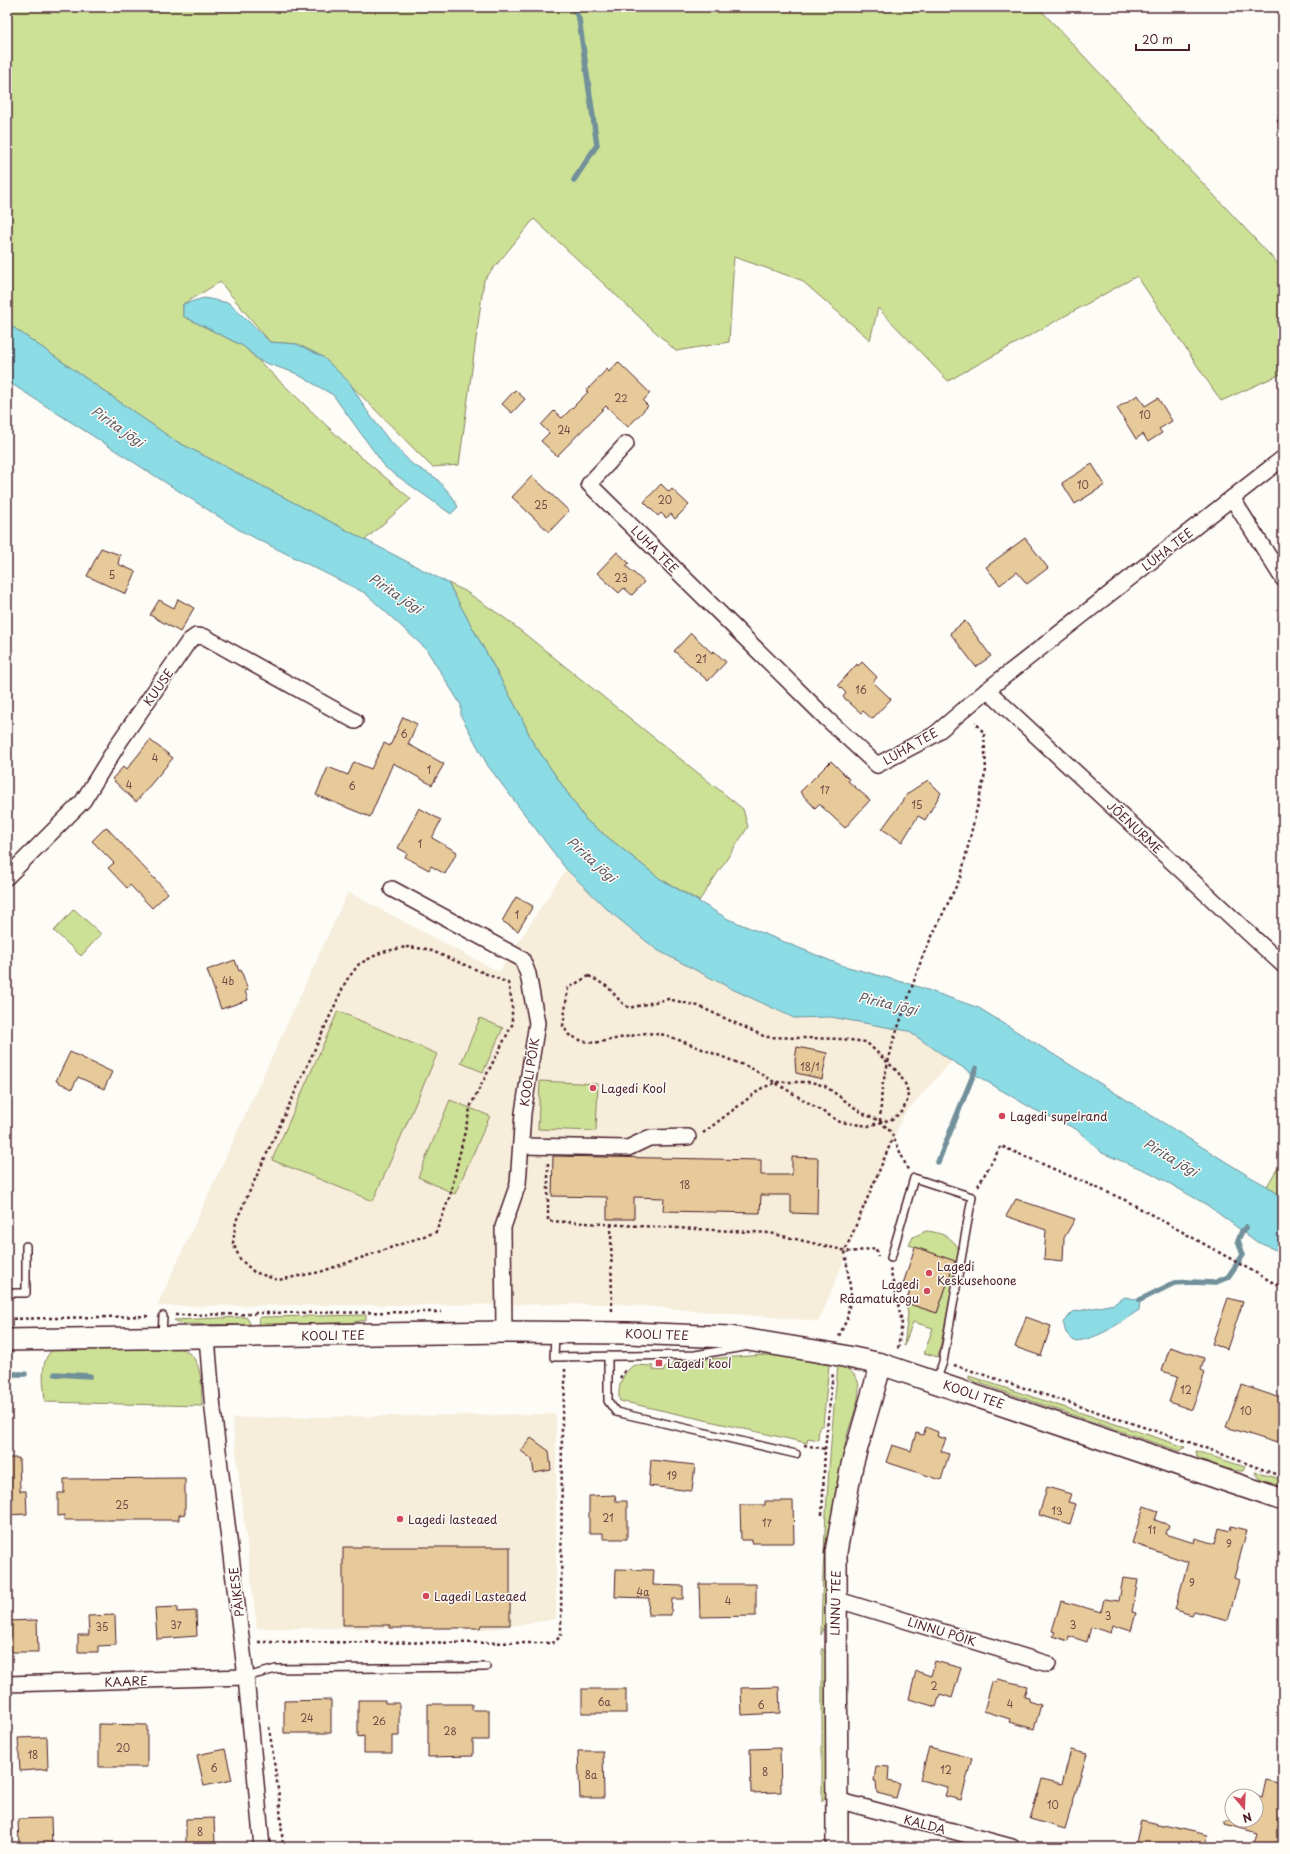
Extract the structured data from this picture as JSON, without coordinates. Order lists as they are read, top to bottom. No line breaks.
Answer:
{"streets":{"street":["LUHA TEE","KUUSE","JÕENURME","KOOLI PÕIK","KOOLI TEE","PÄIKESE","LINNU TEE","LINNU PÕIK","KAARE","KALDA"]},"crossings":[["LUHA TEE","JÕENURME"],["KOOLI PÕIK","KOOLI TEE"],["KOOLI TEE","PÄIKESE"],["KOOLI TEE","LINNU TEE"],["PÄIKESE","KAARE"],["LINNU TEE","LINNU PÕIK"],["LINNU TEE","KALDA"]],"water":["Pirita jõgi"],"places":{"other":["Lagedi Kool","Lagedi supelrand","Lagedi Keskusehoone","Lagedi Raamatukogu","Lagedi lasteaed","Lagedi Lasteaed"],"transit":["Lagedi kool"]},"house_numbers":["22","10","24","10","20","25","5","23","21","16","6","4","1","4","6","17","15","1","1","4b","18/1","18","12","10","19","25","13","21","17","11","9","9","4a","4","3","37","3","35","2","6a","4","6","24","26","28","20","18","6","12","8","8a","10","8"],"scale_bar":"20 m","north":"bottom"}
